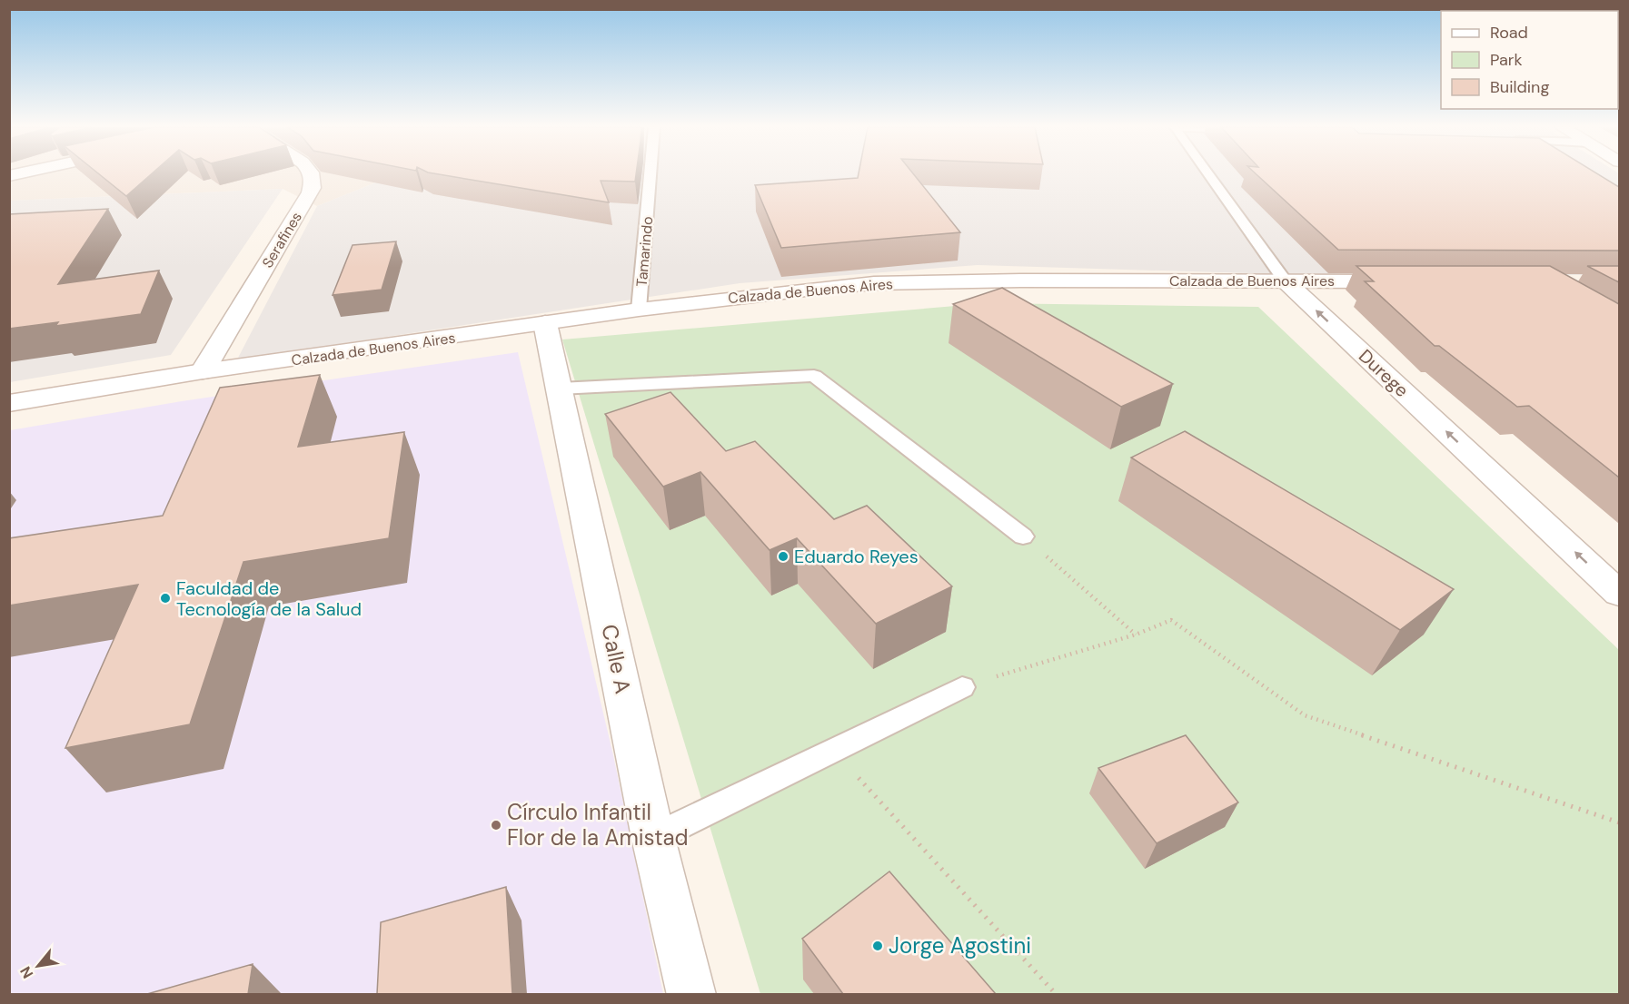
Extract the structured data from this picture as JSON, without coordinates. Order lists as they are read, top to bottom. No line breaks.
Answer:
{"streets":{"street":["Serafines","Calzada de Buenos Aires","Durege","Calle A"],"lane":["Tamarindo"]},"crossings":[["Serafines","Calzada de Buenos Aires"],["Tamarindo","Calzada de Buenos Aires"],["Calzada de Buenos Aires","Durege"],["Calzada de Buenos Aires","Calle A"]],"one_way":["Durege"],"places":["Eduardo Reyes","Faculdad de Tecnología de la Salud","Círculo Infantil Flor de la Amistad","Jorge Agostini"],"legend":["Road","Park","Building"],"north":"bottom left"}
